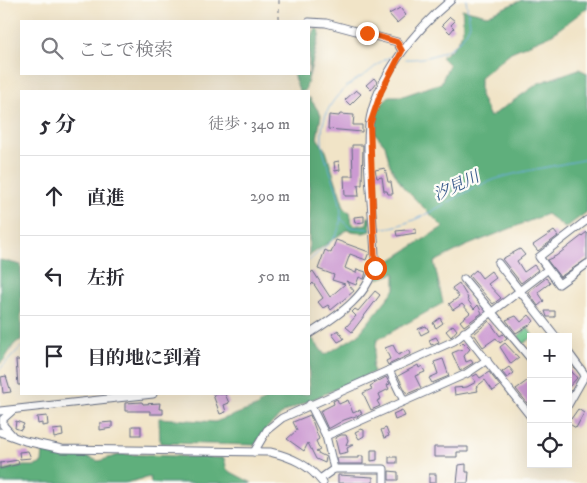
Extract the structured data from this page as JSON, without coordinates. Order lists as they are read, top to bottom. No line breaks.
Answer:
{"water":["汐見川"],"page":{"search":"ここで検索","heading":["5 分","徒歩 · 340 m"],"list":[["直進","290 m"],["左折","50 m"],"目的地に到着"],"map_buttons":["+","−"]}}
